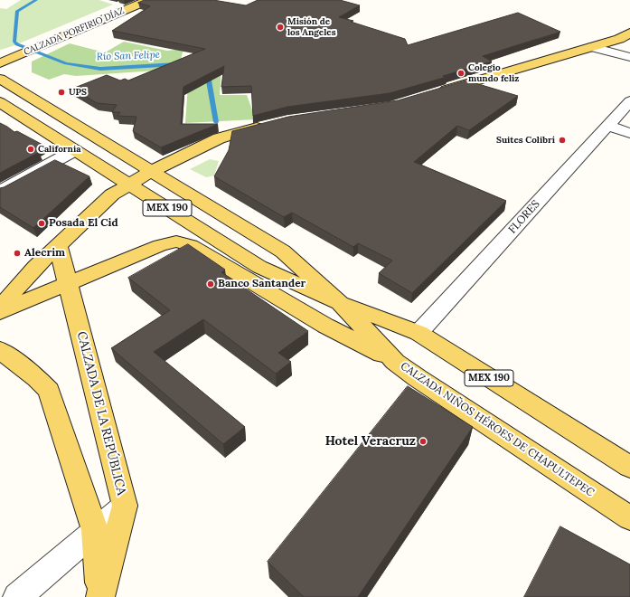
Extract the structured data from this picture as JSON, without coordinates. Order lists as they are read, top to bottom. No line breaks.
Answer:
{"streets":{"main road":["CALZADA PORFIRIO DÍAZ","MEX 190","CALZADA DE LA REPÚBLICA","CALZADA NIÑOS HÉROES DE CHAPULTEPEC"],"street":["FLORES"]},"crossings":[["FLORES","CALZADA NIÑOS HÉROES DE CHAPULTEPEC"]],"water":["Río San Felipe"],"places":["Misión de los Angeles","Colegio mundo feliz","UPS","Suites Colibrí","California","Posada El Cid","Alecrim","Banco Santander","Hotel Veracruz"]}
